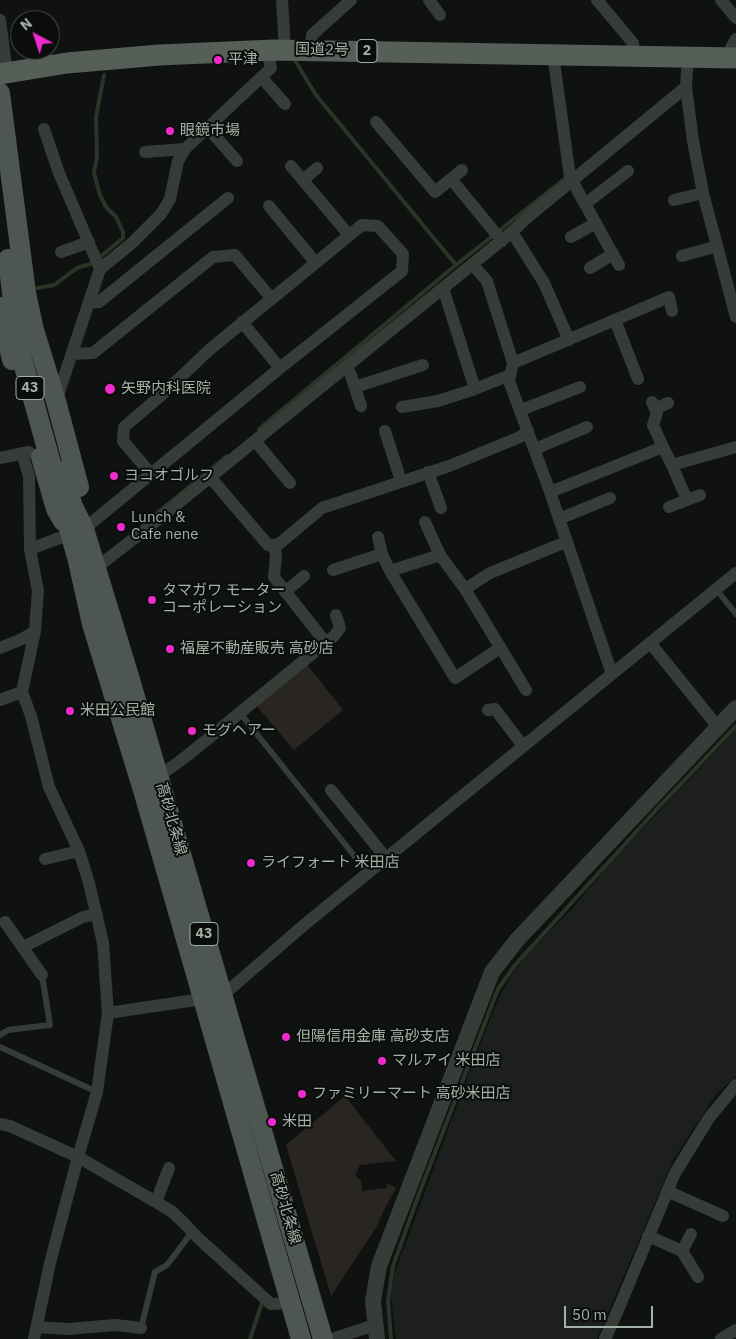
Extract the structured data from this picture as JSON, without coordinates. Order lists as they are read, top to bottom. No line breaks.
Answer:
{"streets":{"highway":["国道2号","2"],"main road":["43","高砂北条線"]},"places":["平津","眼鏡市場","矢野内科医院","ヨコオゴルフ","Lunch & Cafe nene","タマガワ モーター コーポレーション","福屋不動産販売 高砂店","米田公民館","モグヘアー","ライフォート 米田店","但陽信用金庫 高砂支店","マルアイ 米田店","ファミリーマート 高砂米田店","米田"],"scale_bar":"50 m","north":"top left"}
